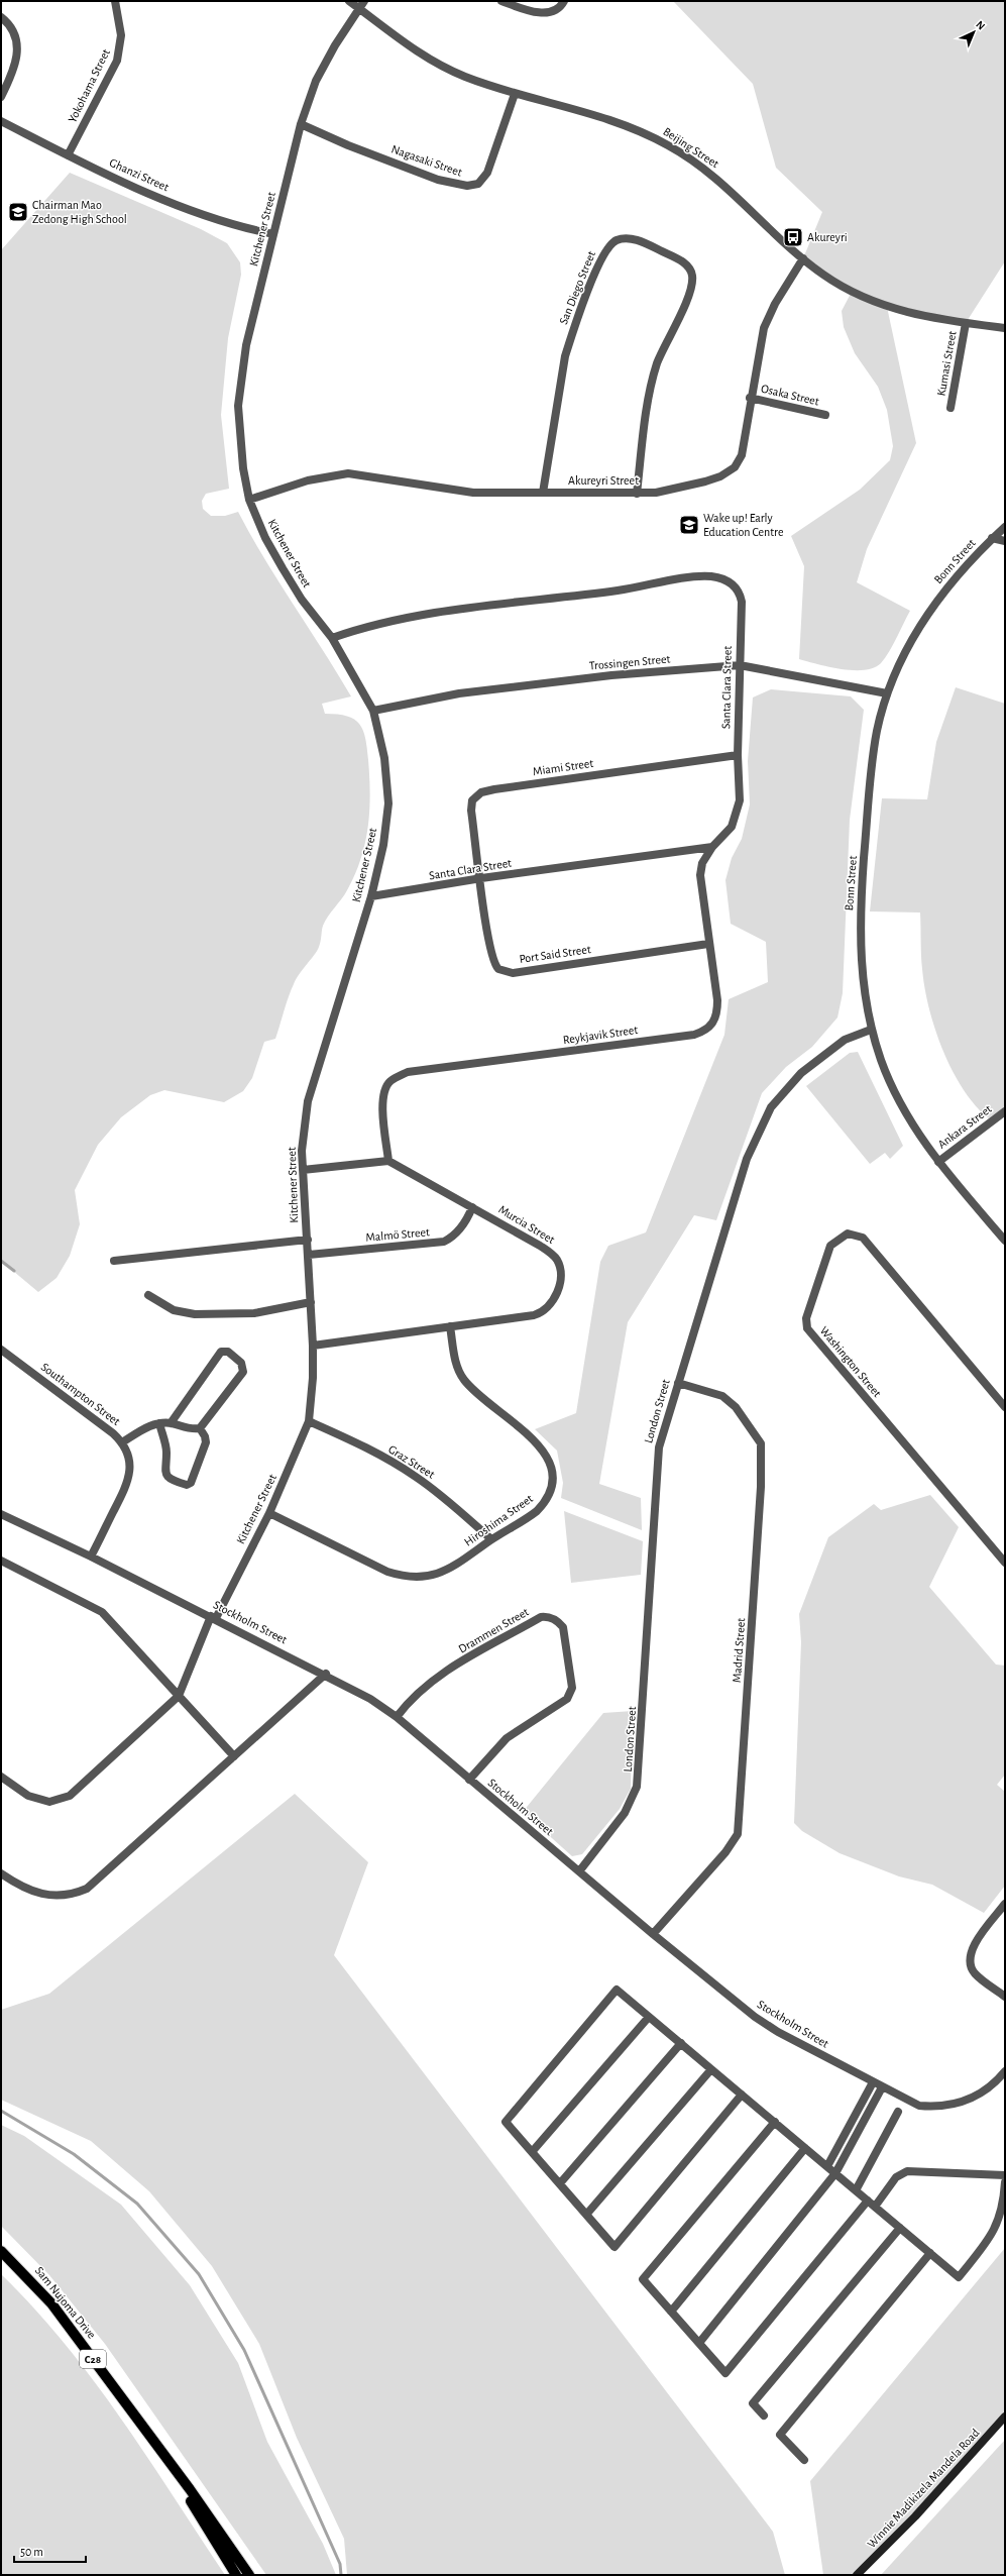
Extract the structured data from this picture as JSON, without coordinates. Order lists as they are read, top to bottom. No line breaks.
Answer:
{"streets":{"main road":["Sam Nujoma Drive","C28","Winnie Madikizela Mandela Road"],"street":["Yokohama Street","Beijing Street","Nagasaki Street","Ghanzi Street","Kitchener Street","San Diego Street","Kumasi Street","Osaka Street","Akureyri Street","Bonn Street","Trossingen Street","Santa Clara Street","Miami Street","Port Said Street","Reykjavik Street","Ankara Street","Murcia Street","Malmö Street","Washington Street","Southampton Street","London Street","Graz Street","Hiroshima Street","Stockholm Street","Drammen Street","Madrid Street"]},"crossings":[["Yokohama Street","Ghanzi Street"],["Beijing Street","Nagasaki Street"],["Beijing Street","Kitchener Street"],["Beijing Street","Kumasi Street"],["Beijing Street","Akureyri Street"],["Nagasaki Street","Kitchener Street"],["Ghanzi Street","Kitchener Street"],["Kitchener Street","Akureyri Street"],["Kitchener Street","Trossingen Street"],["Kitchener Street","Santa Clara Street"],["Kitchener Street","Murcia Street"],["Kitchener Street","Malmö Street"],["Kitchener Street","Graz Street"],["Kitchener Street","Hiroshima Street"],["Kitchener Street","Stockholm Street"],["San Diego Street","Akureyri Street"],["Osaka Street","Akureyri Street"],["Bonn Street","Trossingen Street"],["Bonn Street","Ankara Street"],["Bonn Street","London Street"],["Trossingen Street","Santa Clara Street"],["Santa Clara Street","Miami Street"],["Santa Clara Street","Port Said Street"],["Santa Clara Street","Reykjavik Street"],["Miami Street","Port Said Street"],["Port Said Street","Reykjavik Street"],["Reykjavik Street","Murcia Street"],["Murcia Street","Malmö Street"],["Murcia Street","Hiroshima Street"],["Southampton Street","Stockholm Street"],["London Street","Stockholm Street"],["London Street","Madrid Street"],["Graz Street","Hiroshima Street"],["Stockholm Street","Drammen Street"],["Stockholm Street","Madrid Street"]],"places":{"school or university":["Chairman Mao Zedong High School","Wake up! Early Education Centre"],"bus stop":["Akureyri"]},"scale_bar":"50 m","north":"top right"}
